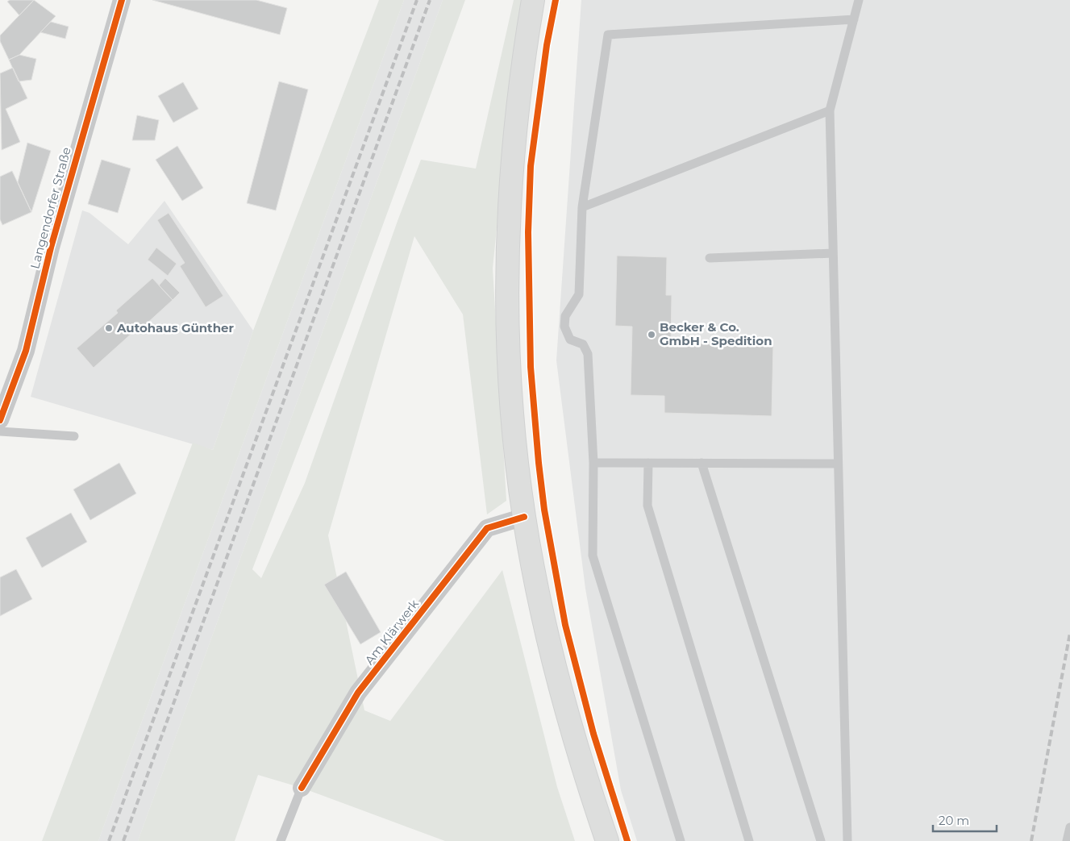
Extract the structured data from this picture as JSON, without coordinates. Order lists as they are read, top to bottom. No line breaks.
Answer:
{"streets":{"street":["Langendorfer Straße","Am Klärwerk"]},"places":["Autohaus Günther","Becker & Co. GmbH - Spedition"],"scale_bar":"20 m"}
